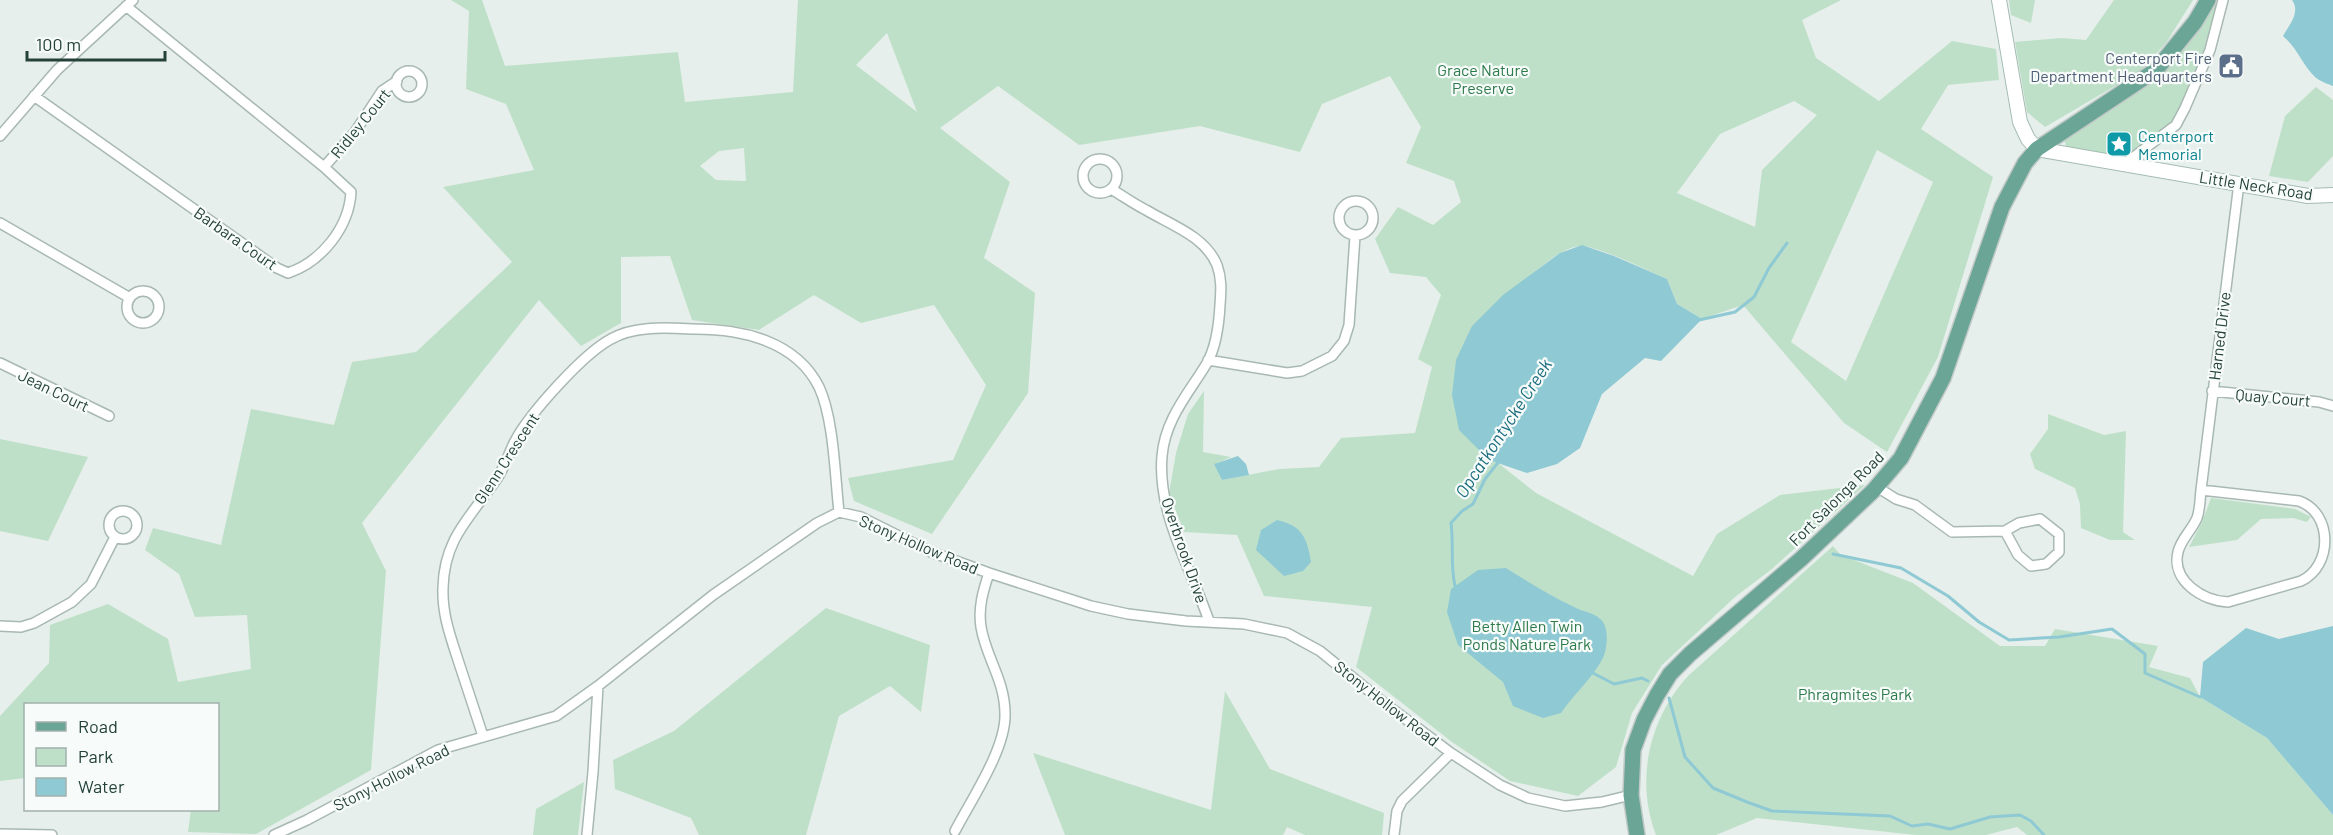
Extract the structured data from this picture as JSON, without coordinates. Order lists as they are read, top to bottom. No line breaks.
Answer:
{"streets":{"main road":["Fort Salonga Road"],"street":["Ridley Court","Little Neck Road","Barbara Court","Harned Drive","Jean Court","Quay Court","Glenn Crescent","Stony Hollow Road","Overbrook Drive"]},"crossings":[["Ridley Court","Barbara Court"],["Little Neck Road","Harned Drive"],["Little Neck Road","Fort Salonga Road"],["Harned Drive","Quay Court"],["Glenn Crescent","Stony Hollow Road"],["Fort Salonga Road","Stony Hollow Road"],["Stony Hollow Road","Overbrook Drive"]],"water":["Opcatkontycke Creek"],"parks":["Grace Nature Preserve","Betty Allen Twin Ponds Nature Park","Phragmites Park"],"places":{"public building":["Centerport Fire Department Headquarters"],"place":["Centerport Memorial"]},"legend":["Road","Park","Water"],"scale_bar":"100 m"}
